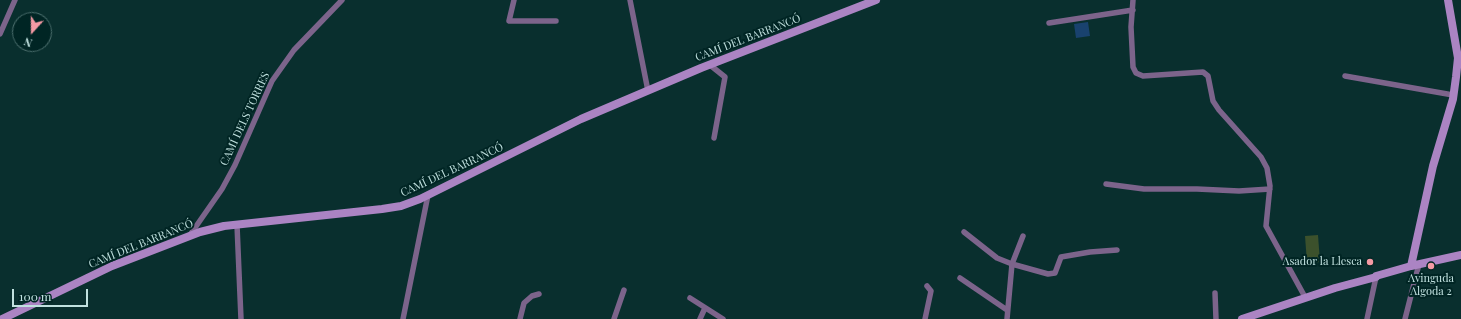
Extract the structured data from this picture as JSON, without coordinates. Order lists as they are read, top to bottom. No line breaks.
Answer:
{"streets":{"street":["CAMÍ DEL BARRANCÓ","CAMÍ DELS TORRES"]},"crossings":[["CAMÍ DEL BARRANCÓ","CAMÍ DELS TORRES"]],"places":["Asador la Llesca","Avinguda Algoda 2"],"scale_bar":"100 m","north":"bottom"}
